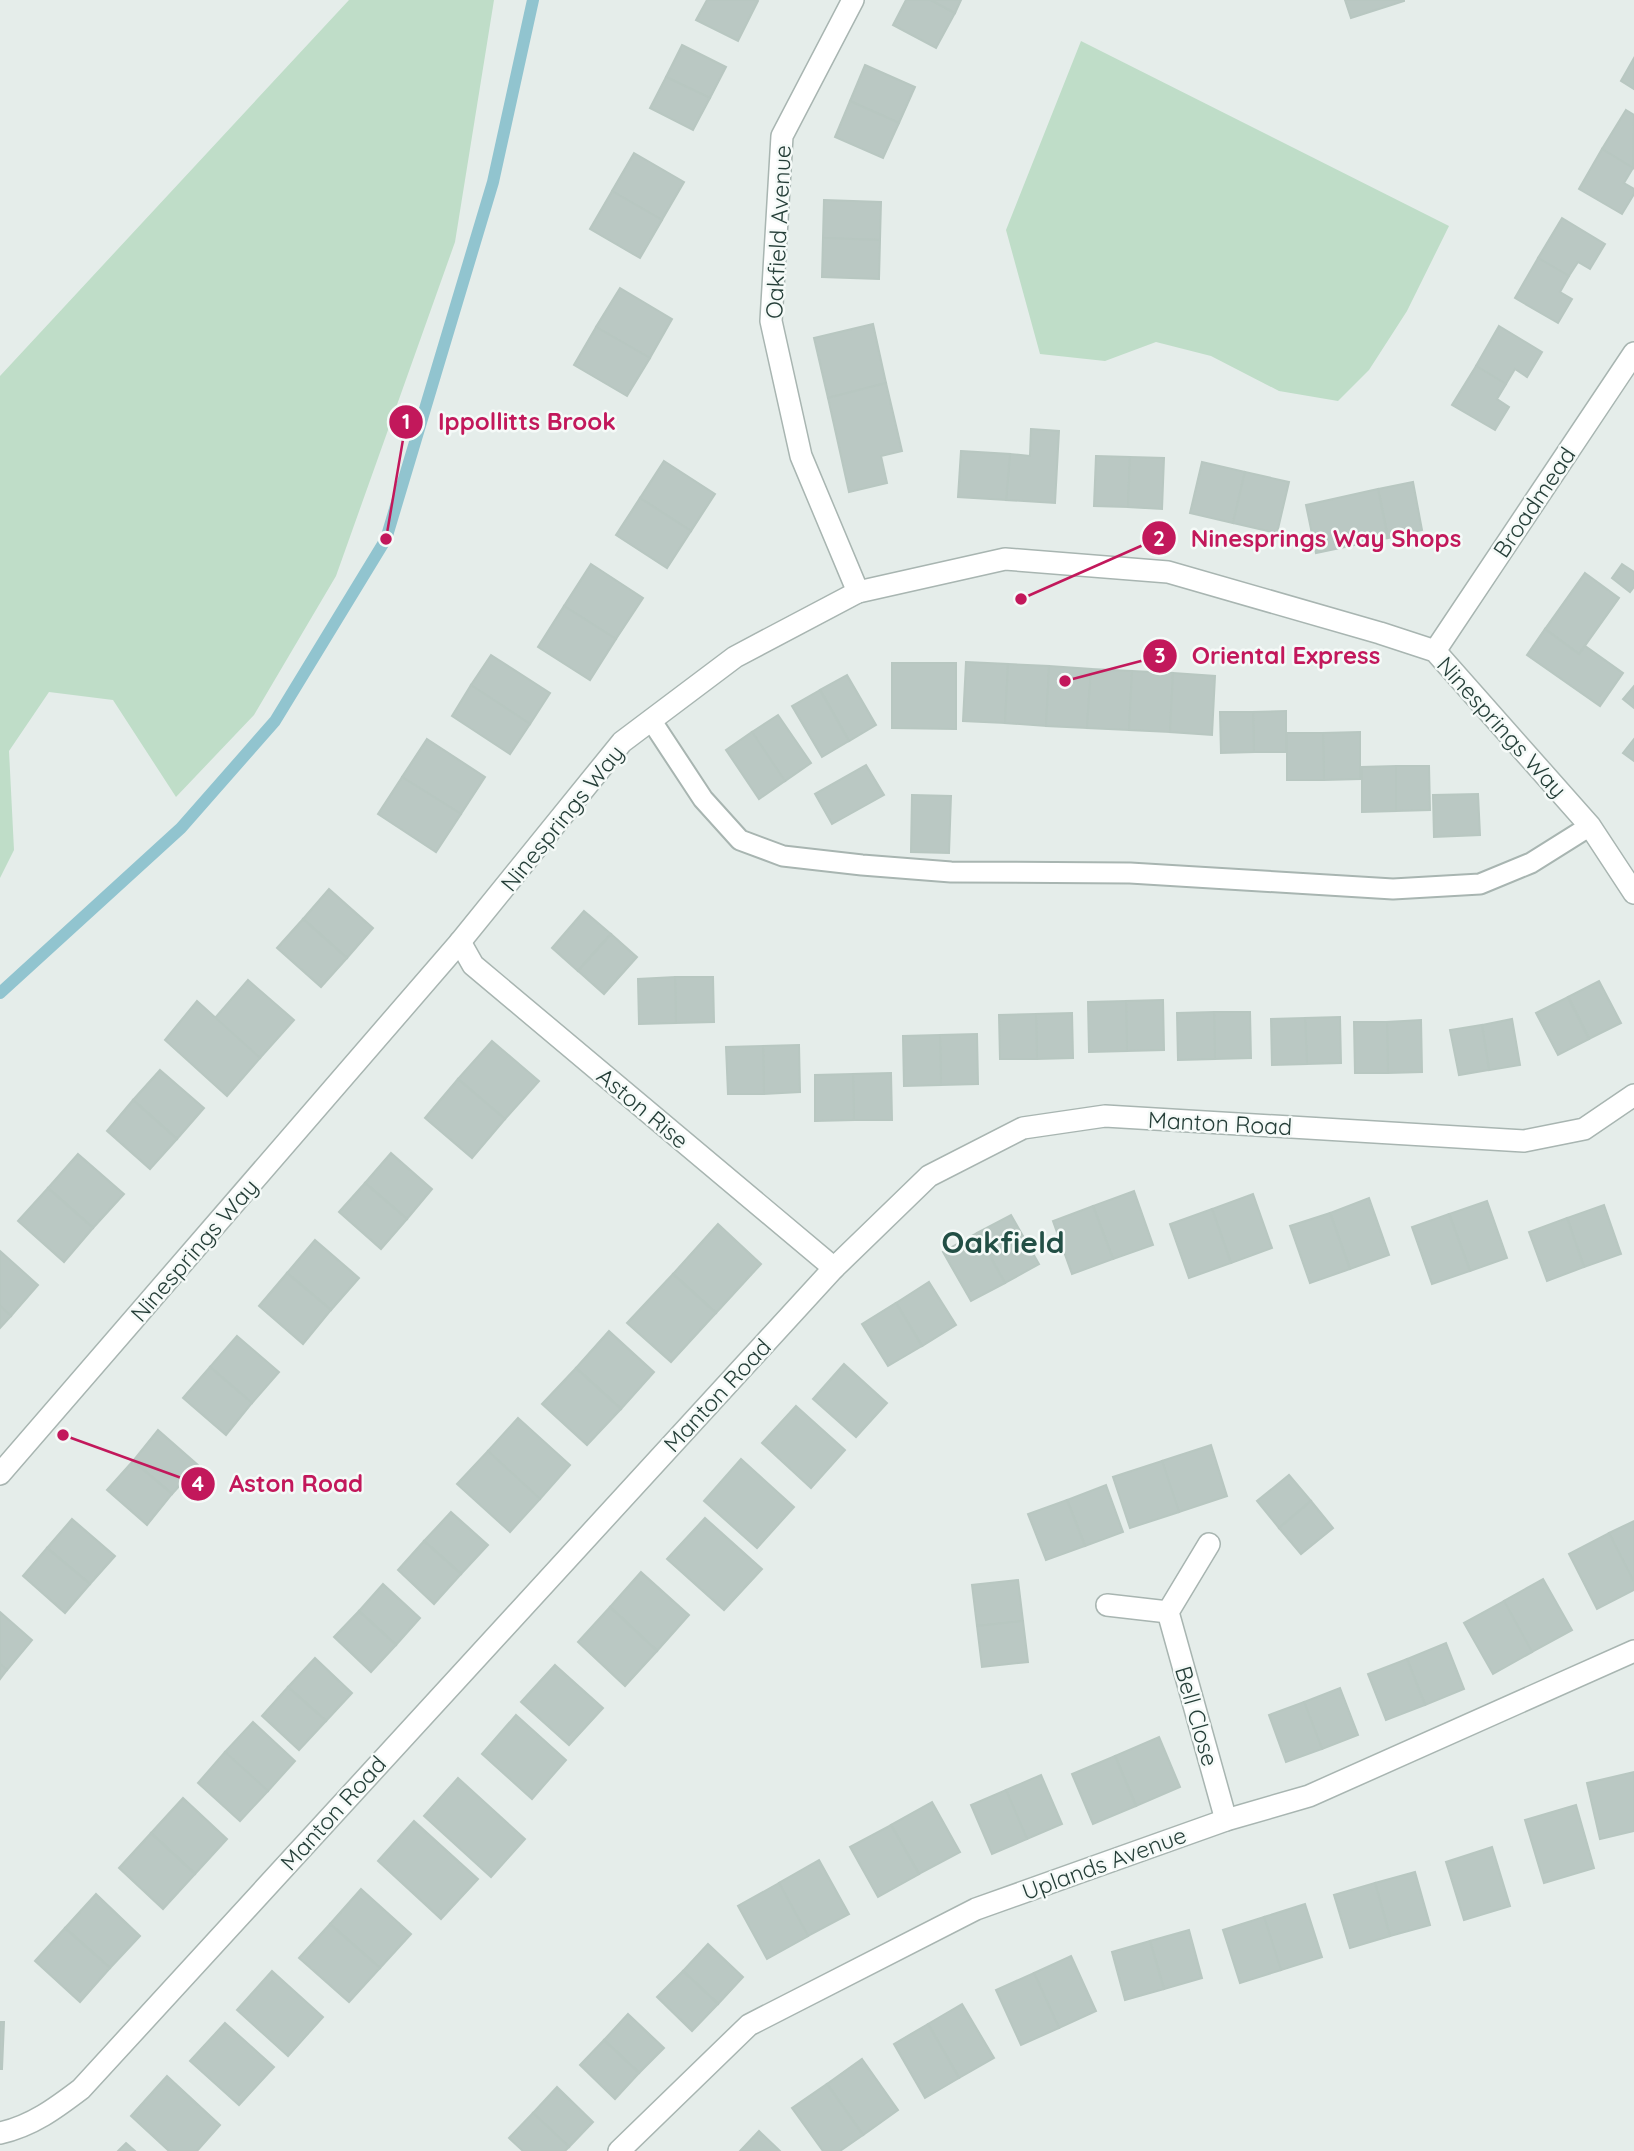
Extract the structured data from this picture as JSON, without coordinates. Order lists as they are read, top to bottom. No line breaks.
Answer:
{"streets":{"street":["Oakfield Avenue","Broadmead","Ninesprings Way","Aston Rise","Manton Road","Bell Close","Uplands Avenue"]},"crossings":[["Oakfield Avenue","Ninesprings Way"],["Broadmead","Ninesprings Way"],["Ninesprings Way","Aston Rise"],["Aston Rise","Manton Road"],["Bell Close","Uplands Avenue"]],"districts":["Oakfield"],"places":["Ippollitts Brook","Ninesprings Way Shops","Oriental Express","Aston Road"]}
